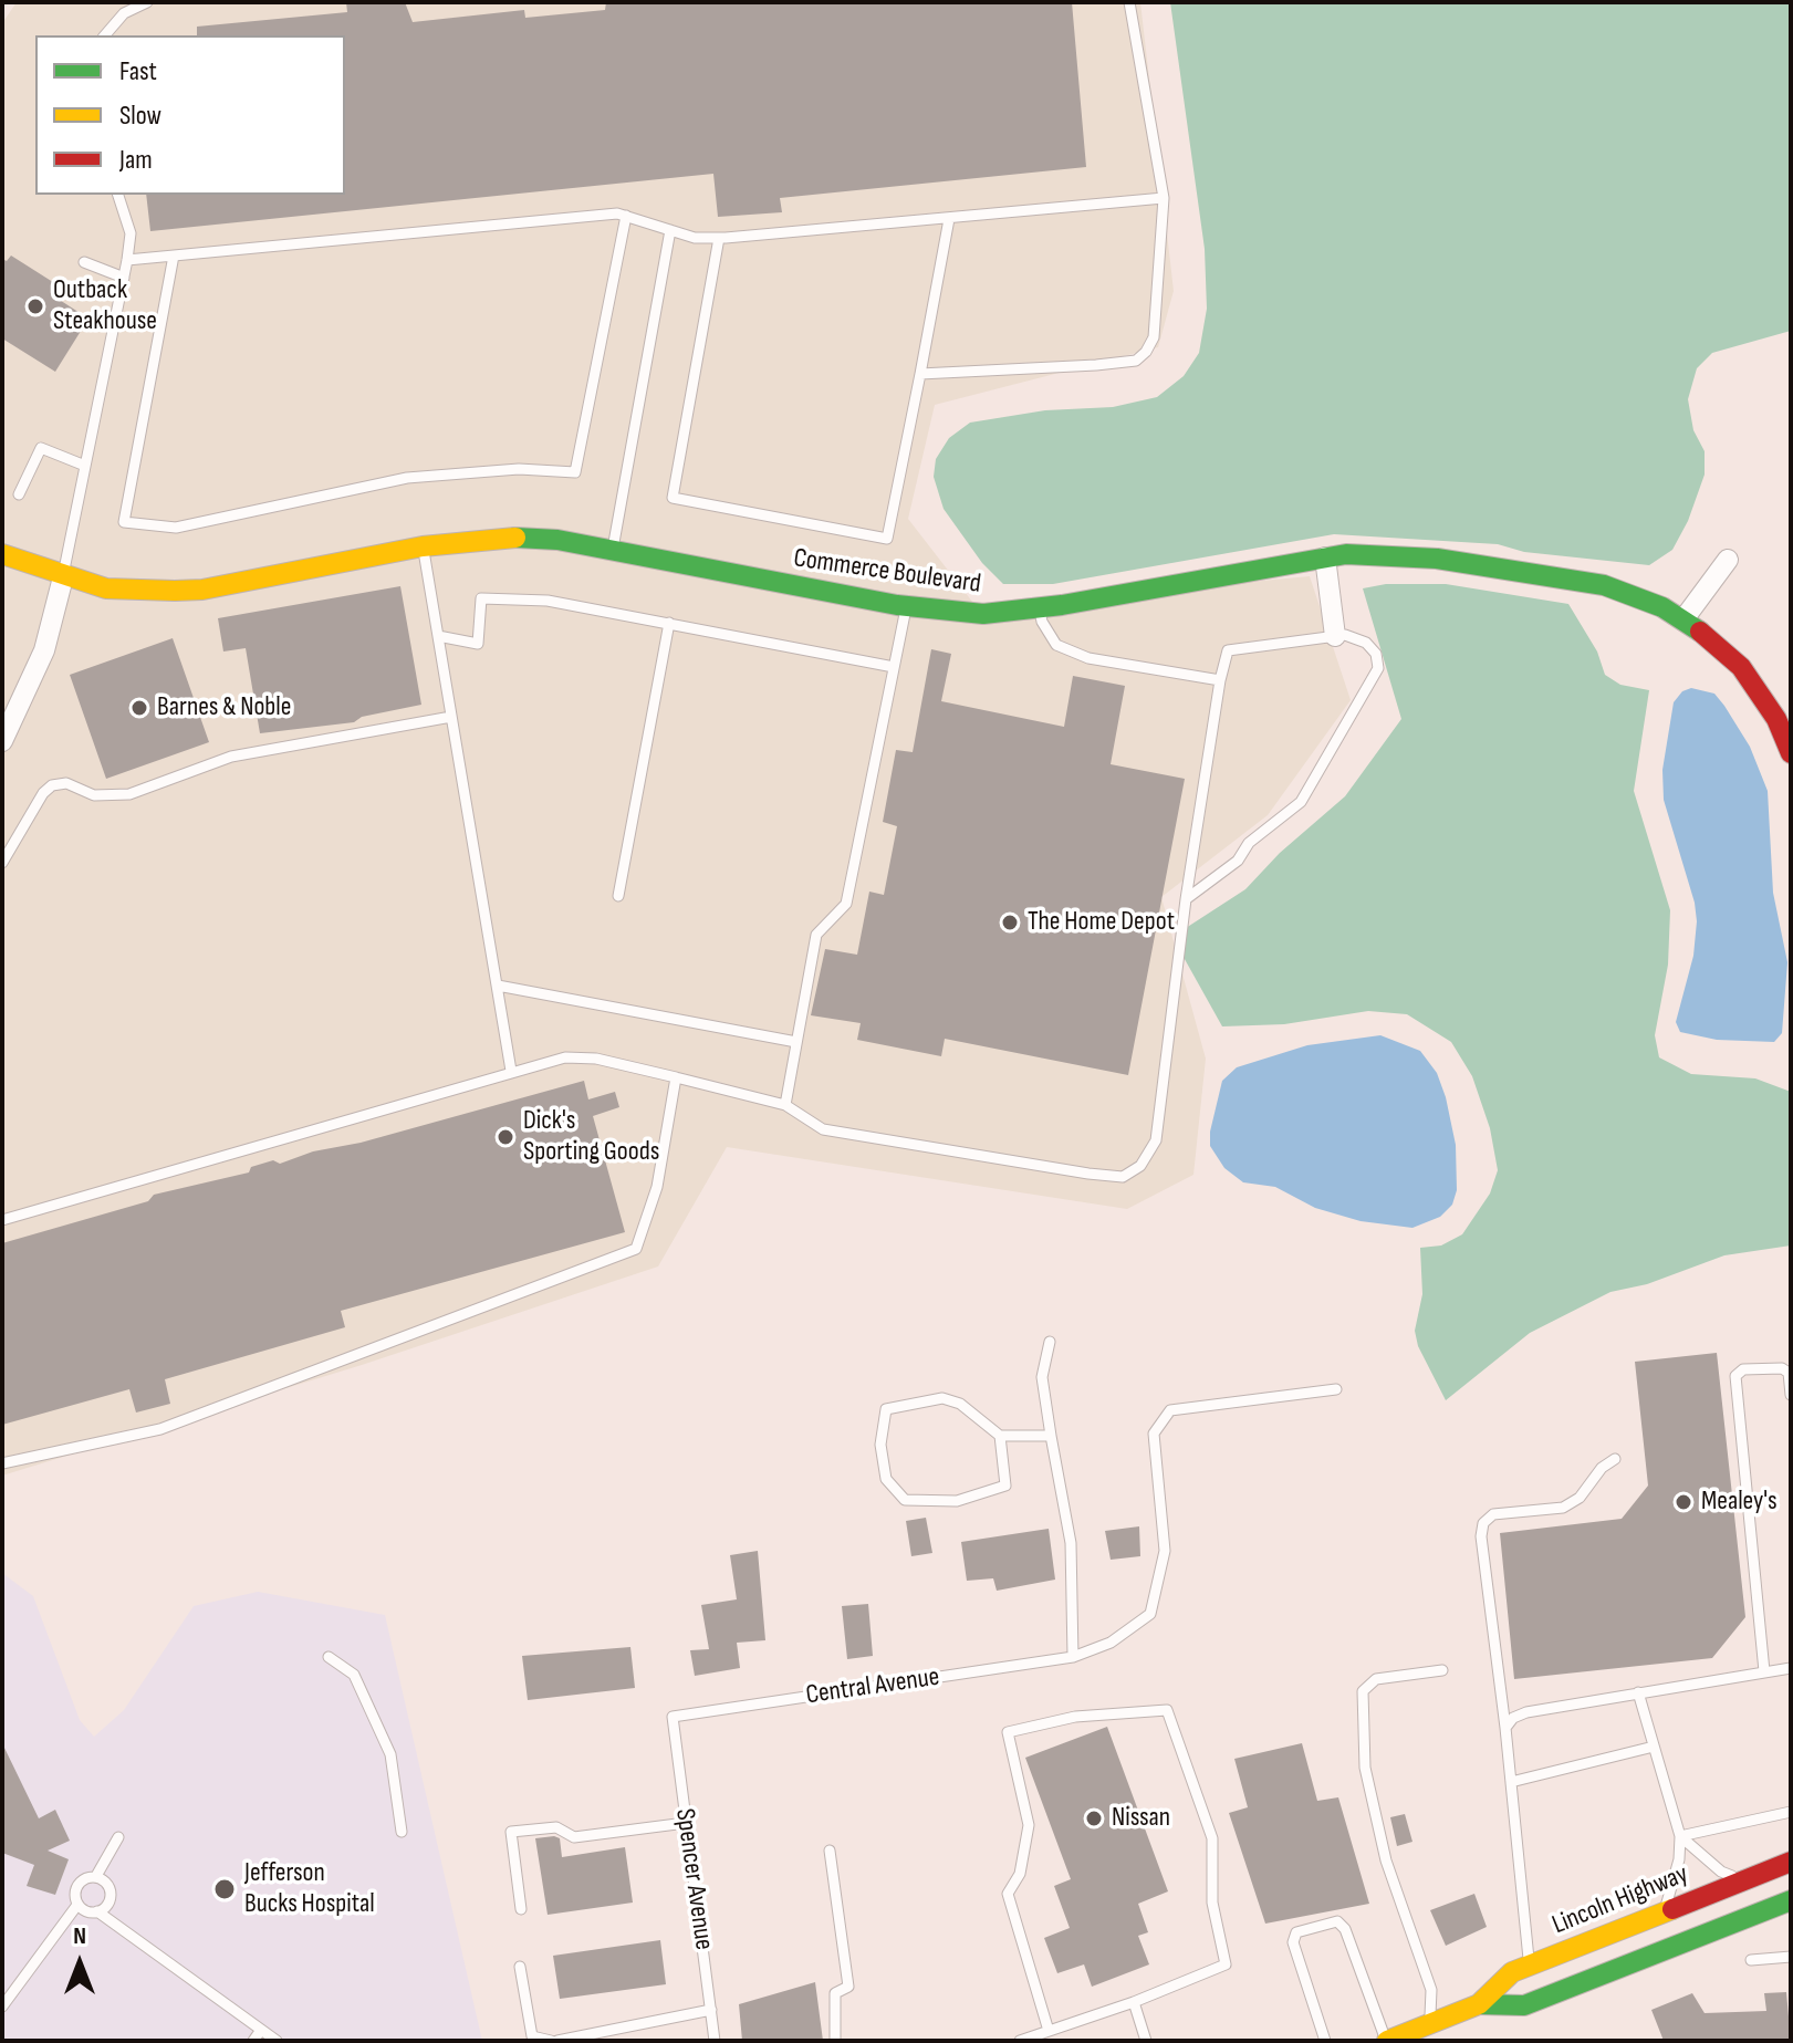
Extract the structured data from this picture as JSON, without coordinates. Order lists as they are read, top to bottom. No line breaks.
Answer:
{"streets":{"street":["Commerce Boulevard","Lincoln Highway"],"lane":["Central Avenue","Spencer Avenue"]},"crossings":[["Central Avenue","Spencer Avenue"]],"places":["Outback Steakhouse","Barnes & Noble","The Home Depot","Dick's Sporting Goods","Mealey's","Nissan","Jefferson Bucks Hospital"],"legend":["Fast","Slow","Jam"],"north":"top"}
